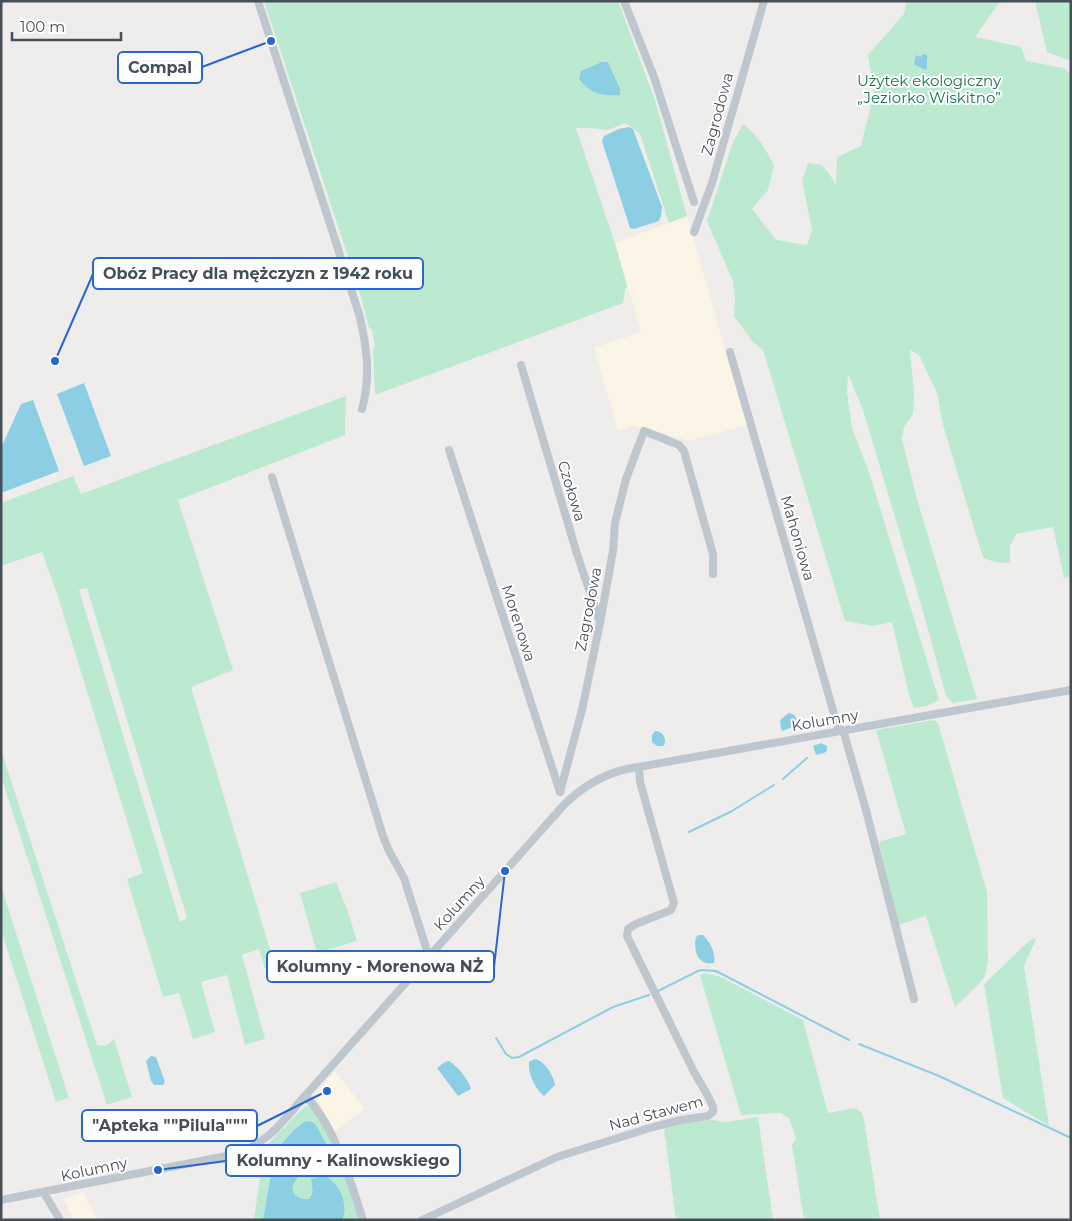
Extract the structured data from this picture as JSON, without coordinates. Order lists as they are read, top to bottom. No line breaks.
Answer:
{"streets":{"street":["Zagrodowa","Czołowa","Mahoniowa","Morenowa","Kolumny","Nad Stawem"]},"crossings":[["Zagrodowa","Czołowa"],["Zagrodowa","Morenowa"],["Mahoniowa","Kolumny"],["Morenowa","Kolumny"],["Kolumny","Nad Stawem"]],"parks":["Użytek ekologiczny „Jeziorko Wiskitno”"],"places":["Compal","Obóz Pracy dla mężczyzn z 1942 roku","Kolumny - Morenowa NŻ","\"Apteka \"\"Pilula\"\"\"","Kolumny - Kalinowskiego"],"scale_bar":"100 m"}
